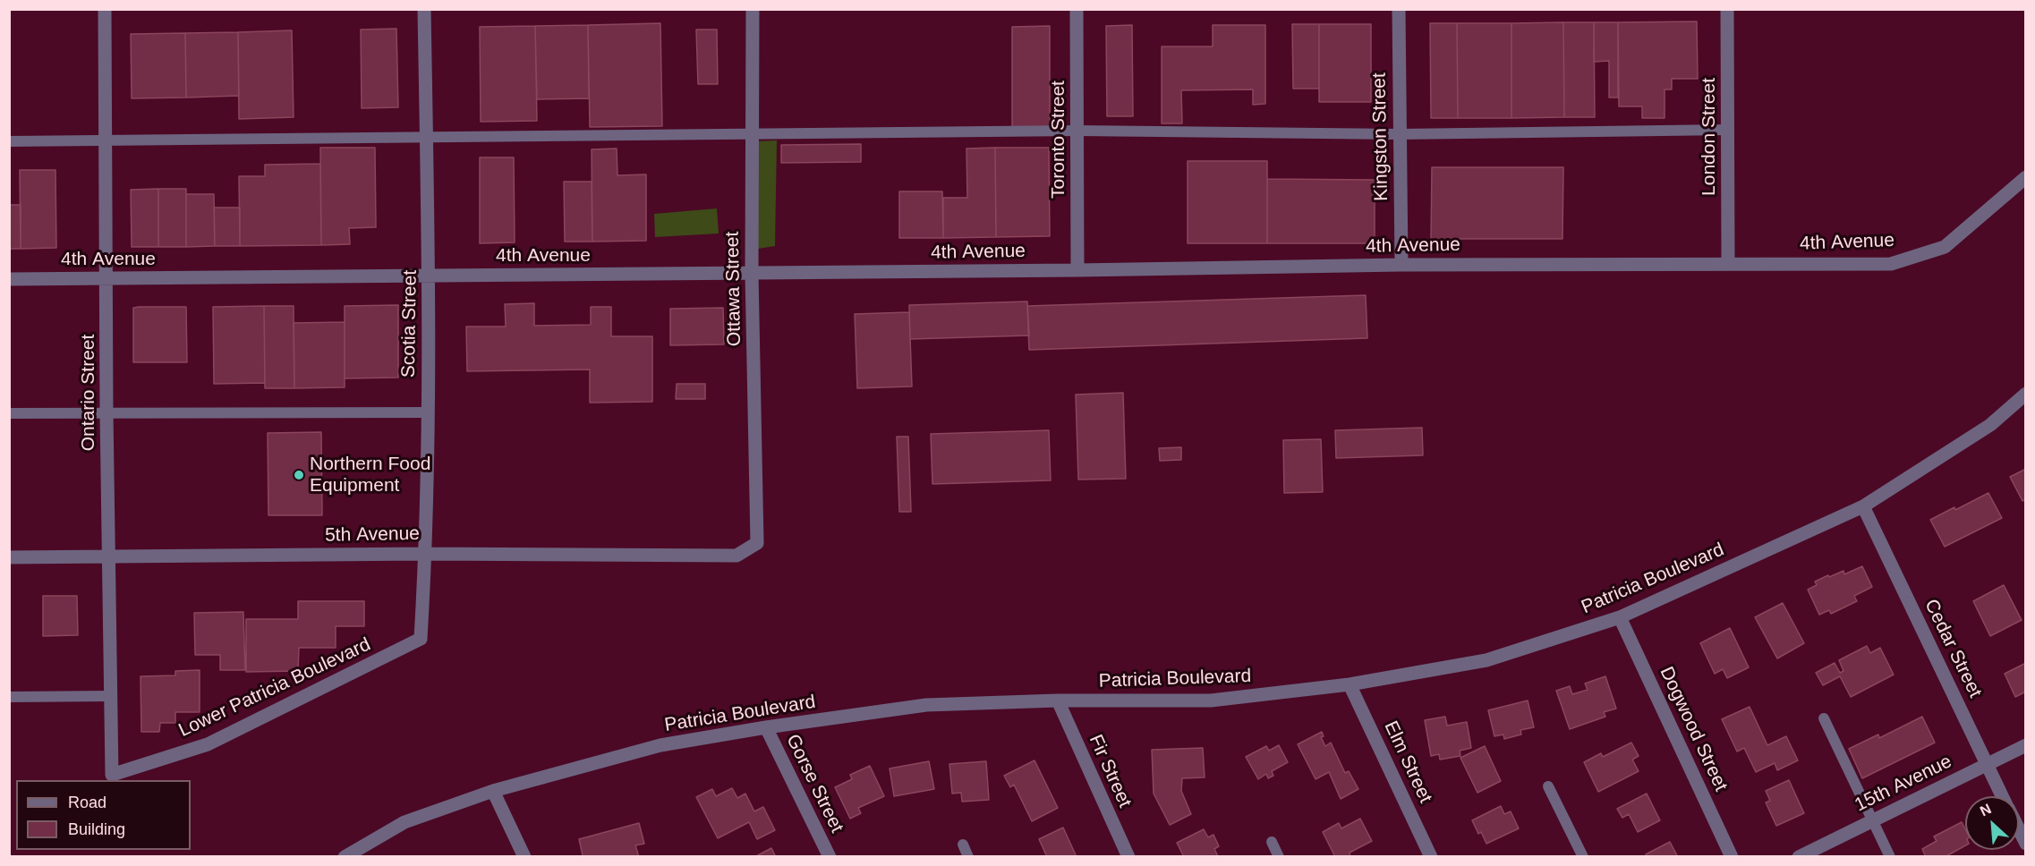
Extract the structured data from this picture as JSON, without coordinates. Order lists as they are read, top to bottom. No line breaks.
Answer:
{"streets":{"street":["Kingston Street","London Street","Toronto Street","4th Avenue","Ottawa Street","Scotia Street","Ontario Street","5th Avenue","Patricia Boulevard","Cedar Street","Lower Patricia Boulevard","Dogwood Street","Elm Street","Fir Street","Gorse Street","15th Avenue"]},"crossings":[["Kingston Street","4th Avenue"],["London Street","4th Avenue"],["Toronto Street","4th Avenue"],["4th Avenue","Ottawa Street"],["4th Avenue","Scotia Street"],["4th Avenue","Ontario Street"],["Ottawa Street","5th Avenue"],["Scotia Street","5th Avenue"],["Scotia Street","Lower Patricia Boulevard"],["Ontario Street","5th Avenue"],["Ontario Street","Lower Patricia Boulevard"],["Patricia Boulevard","Cedar Street"],["Patricia Boulevard","Dogwood Street"],["Patricia Boulevard","Elm Street"],["Patricia Boulevard","Fir Street"],["Patricia Boulevard","Gorse Street"],["Cedar Street","15th Avenue"]],"places":["Northern Food Equipment"],"legend":["Road","Building"],"north":"top left"}
